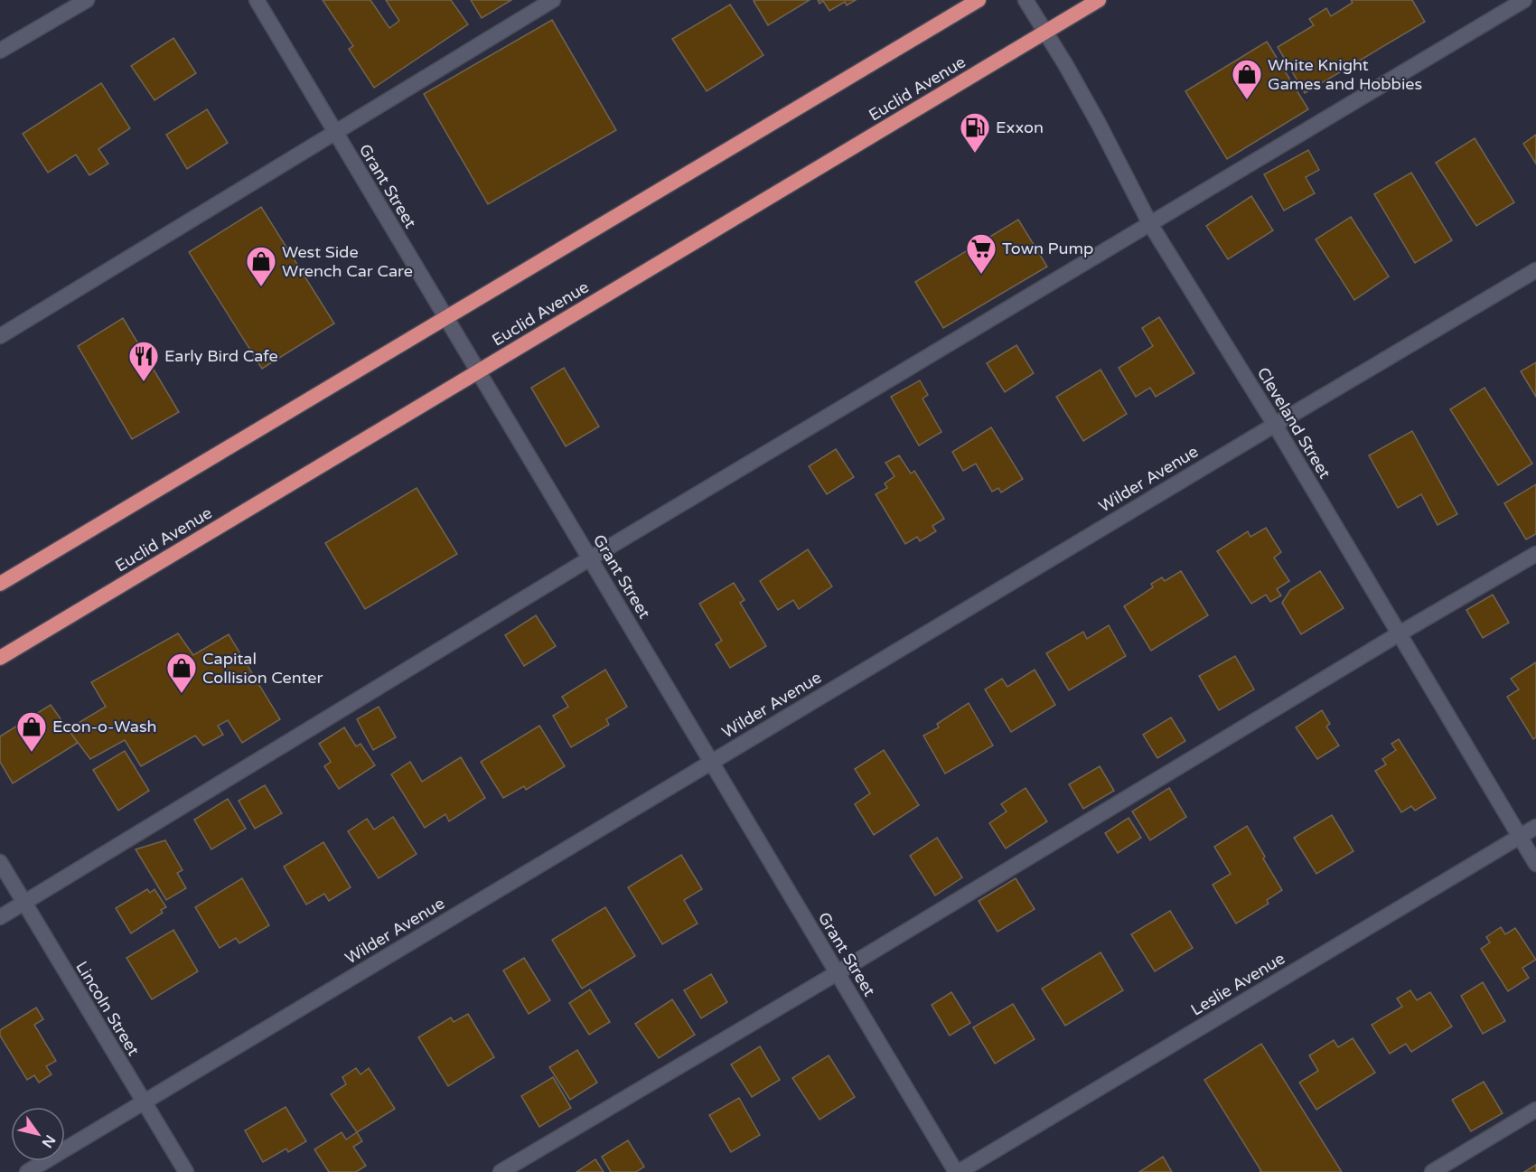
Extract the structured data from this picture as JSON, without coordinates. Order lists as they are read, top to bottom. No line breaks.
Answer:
{"streets":{"highway":["Euclid Avenue"],"street":["Grant Street","Cleveland Street","Wilder Avenue","Leslie Avenue","Lincoln Street"]},"crossings":[["Euclid Avenue","Grant Street"],["Euclid Avenue","Cleveland Street"],["Grant Street","Wilder Avenue"],["Grant Street","Leslie Avenue"],["Cleveland Street","Wilder Avenue"],["Cleveland Street","Leslie Avenue"],["Wilder Avenue","Lincoln Street"]],"places":{"shop":["White Knight Games and Hobbies","West Side Wrench Car Care","Capital Collision Center","Econ-o-Wash"],"fuel station":["Exxon"],"supermarket":["Town Pump"],"restaurant":["Early Bird Cafe"]},"north":"bottom right"}
